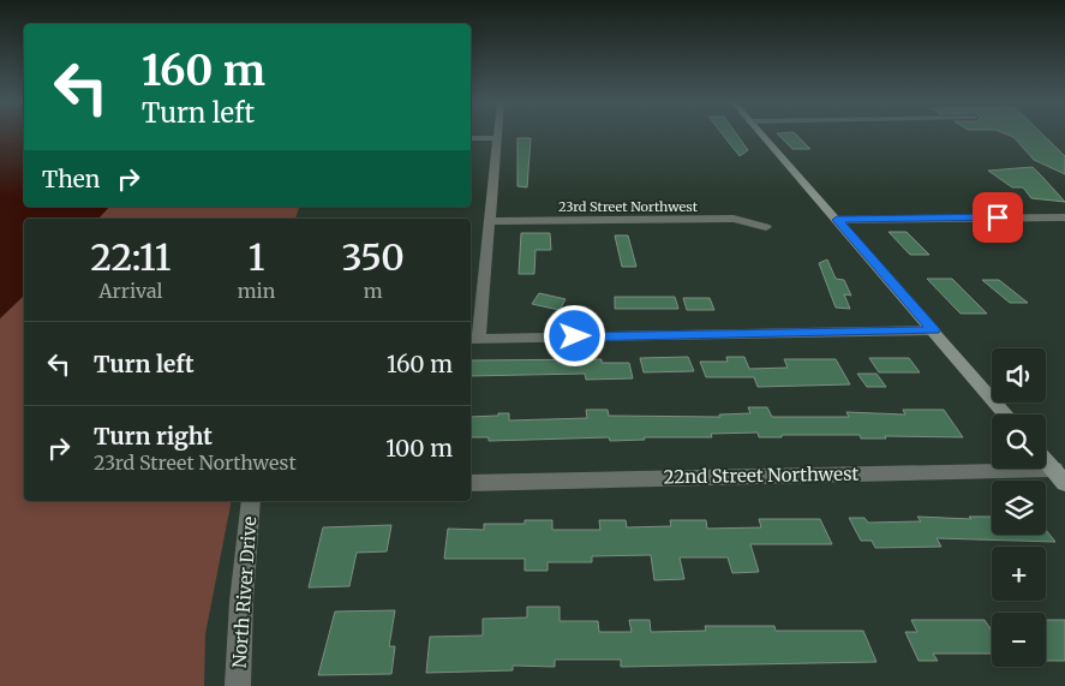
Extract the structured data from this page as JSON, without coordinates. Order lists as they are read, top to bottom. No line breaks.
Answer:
{"streets":{"street":["23rd Street Northwest","22nd Street Northwest","North River Drive"]},"page":{"turn":["160 m","Turn left"],"then":"Then","eta":["22:11","Arrival","1","min","350","m"],"list":[{"name":"Turn left","value":"160 m"},{"name":"Turn right","note":"23rd Street Northwest","value":"100 m"}],"map_buttons":["+","−"]}}
